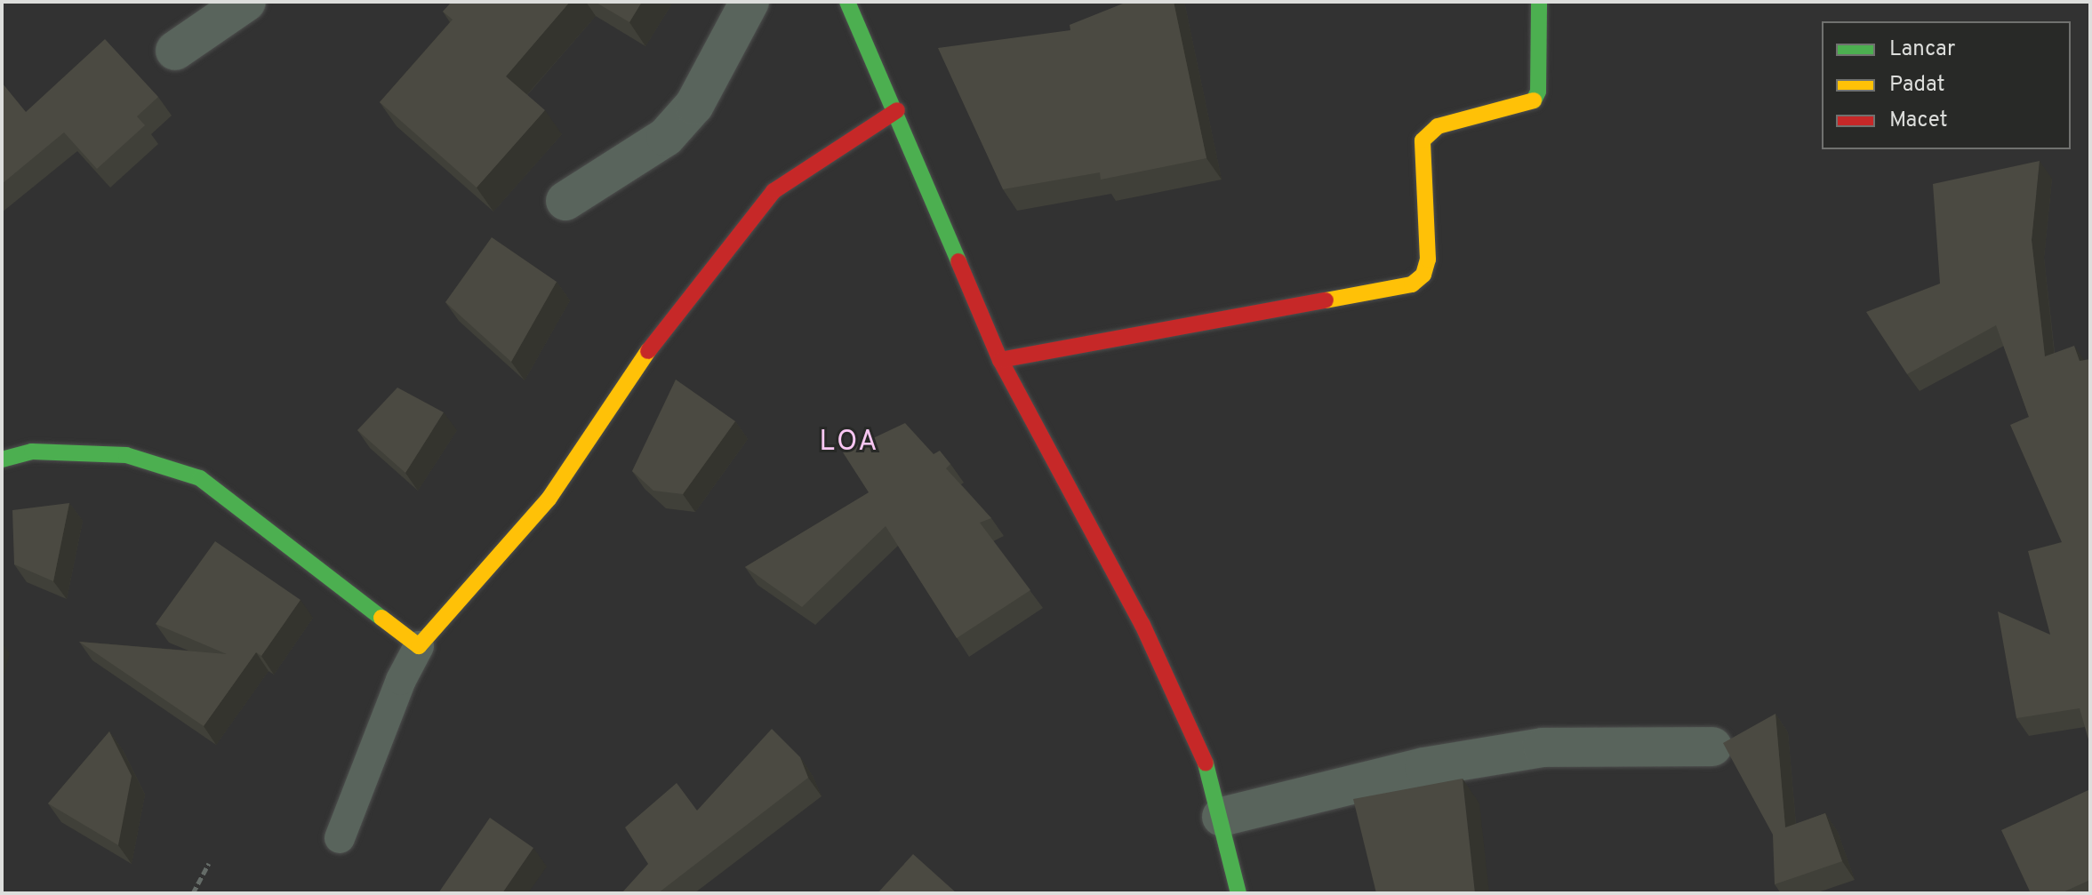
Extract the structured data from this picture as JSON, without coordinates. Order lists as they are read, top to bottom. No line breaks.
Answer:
{"districts":["LOA"],"legend":["Lancar","Padat","Macet"]}
